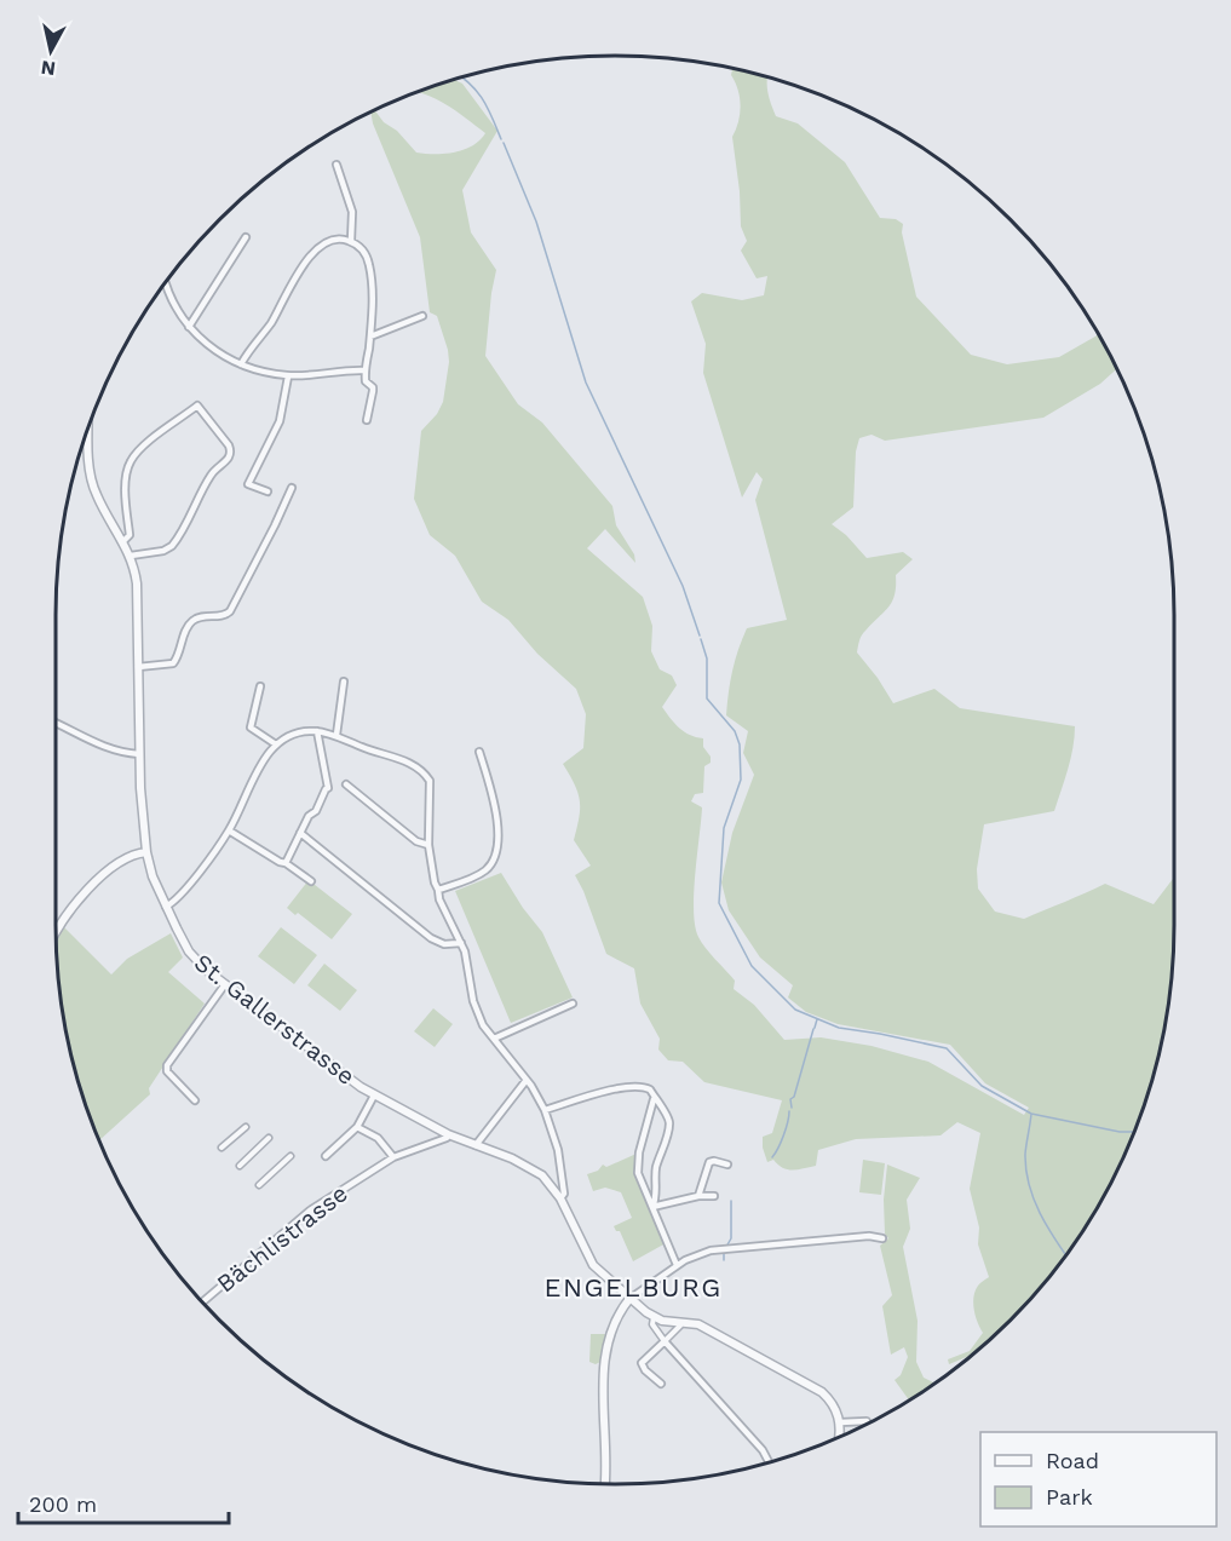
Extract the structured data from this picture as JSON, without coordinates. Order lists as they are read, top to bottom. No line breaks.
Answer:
{"streets":{"street":["St. Gallerstrasse","Bächlistrasse"]},"crossings":[["St. Gallerstrasse","Bächlistrasse"]],"districts":["ENGELBURG"],"legend":["Road","Park"],"scale_bar":"200 m","north":"bottom"}
